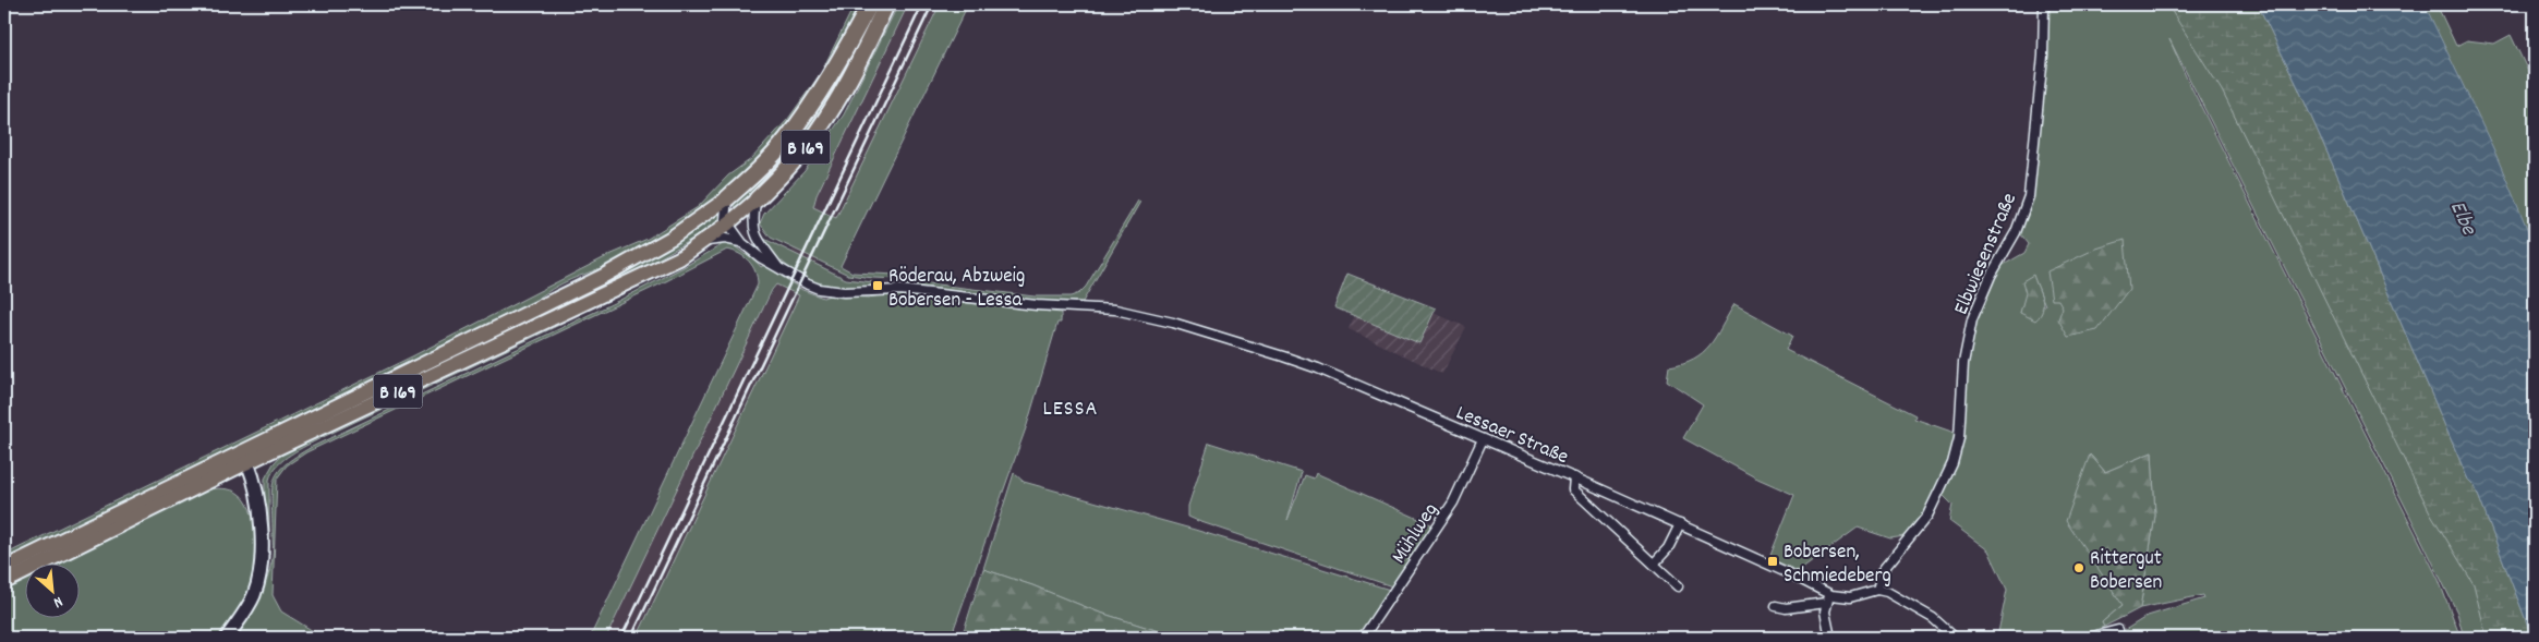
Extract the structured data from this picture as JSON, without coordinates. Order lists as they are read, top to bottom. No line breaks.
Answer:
{"streets":{"highway":["B 169"],"street":["Elbwiesenstraße","Lessaer Straße","Mühlweg"]},"crossings":[["B 169","Lessaer Straße"],["Elbwiesenstraße","Lessaer Straße"],["Lessaer Straße","Mühlweg"]],"districts":["LESSA"],"water":["Elbe"],"places":{"transit":["Röderau, Abzweig Bobersen - Lessa","Bobersen, Schmiedeberg"],"other":["Rittergut Bobersen"]},"north":"bottom right"}
